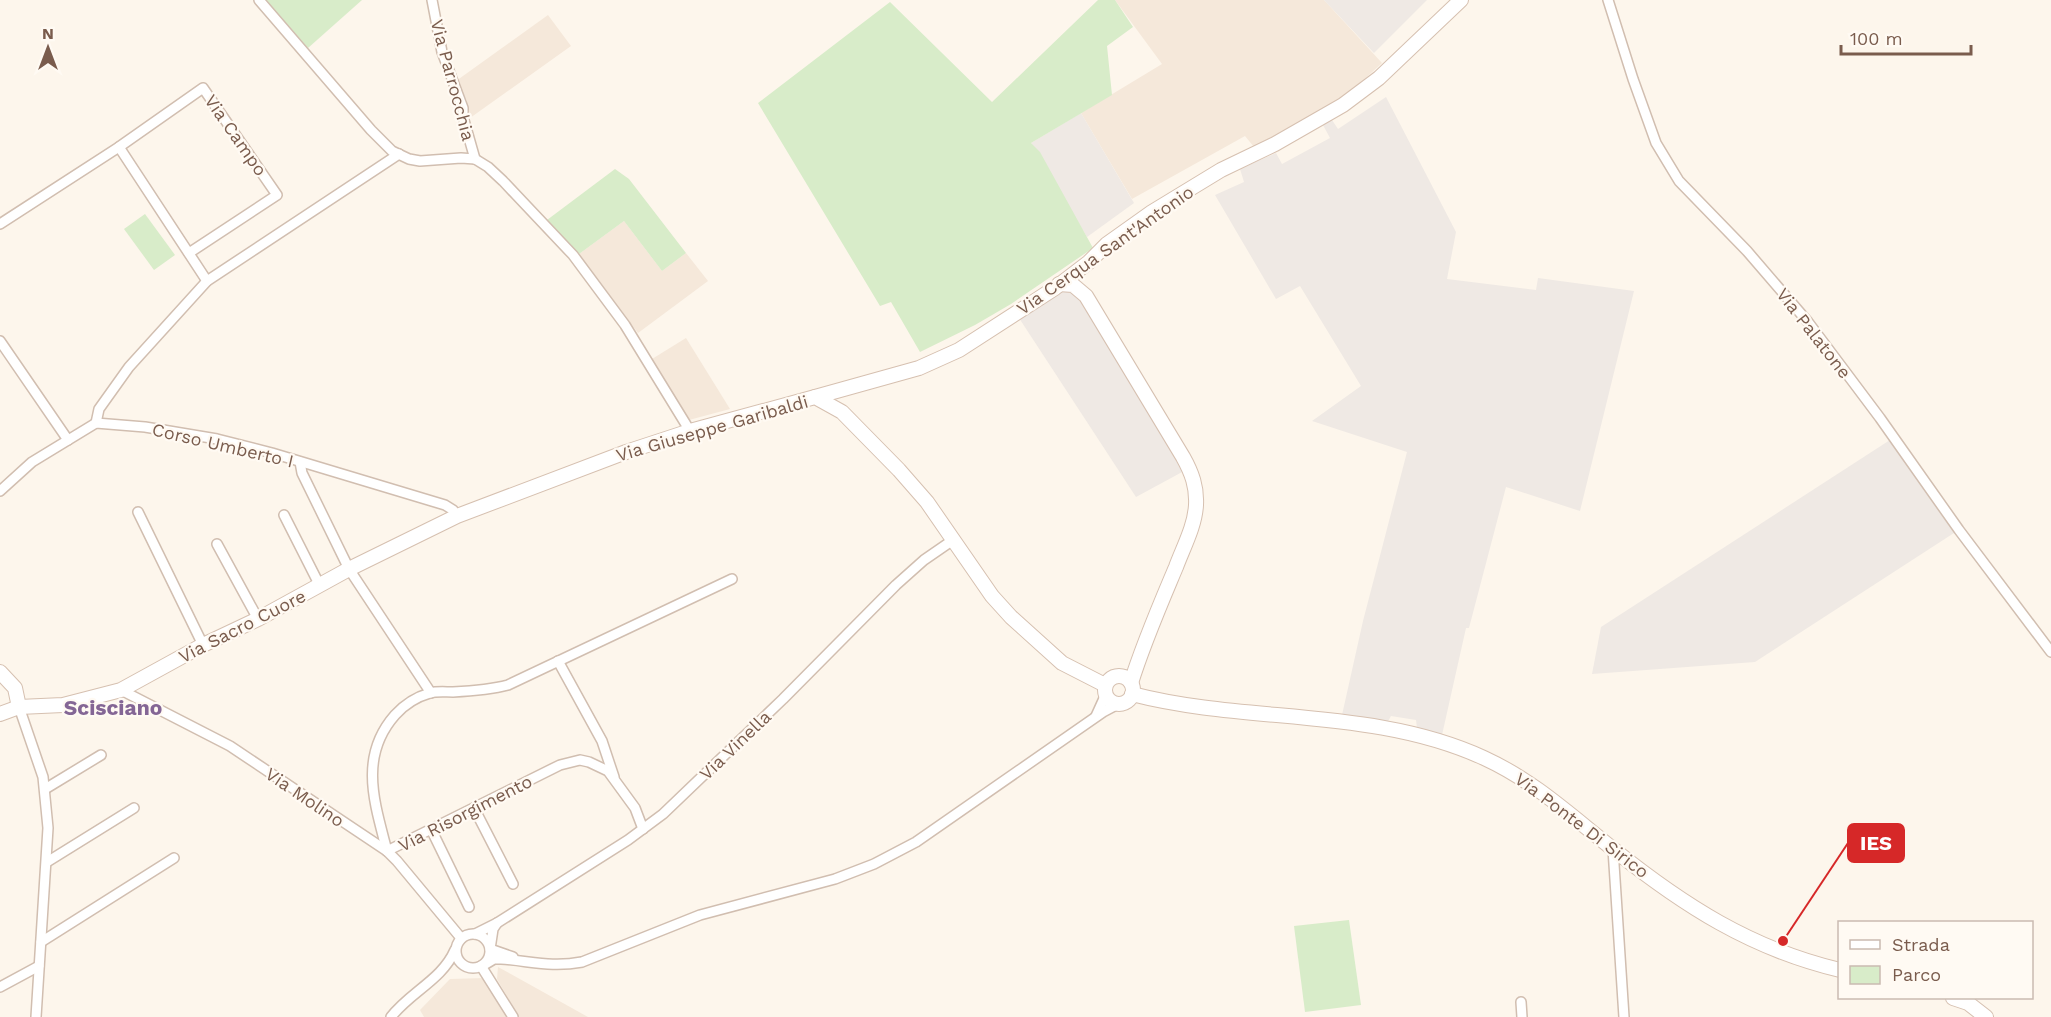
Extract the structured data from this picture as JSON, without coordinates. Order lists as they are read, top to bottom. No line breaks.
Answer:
{"streets":{"street":["Via Parrocchia","Via Campo","Via Cerqua Sant'Antonio","Via Palatone","Via Giuseppe Garibaldi","Corso Umberto I","Via Sacro Cuore","Via Vinella","Via Molino","Via Risorgimento","Via Ponte Di Sirico"]},"crossings":[["Via Cerqua Sant'Antonio","Via Giuseppe Garibaldi"],["Via Giuseppe Garibaldi","Corso Umberto I"],["Via Giuseppe Garibaldi","Via Sacro Cuore"],["Via Giuseppe Garibaldi","Via Vinella"],["Via Giuseppe Garibaldi","Via Ponte Di Sirico"],["Corso Umberto I","Via Sacro Cuore"],["Via Sacro Cuore","Via Molino"],["Via Vinella","Via Molino"],["Via Molino","Via Risorgimento"]],"districts":["Scisciano"],"places":["IES"],"legend":["Strada","Parco"],"scale_bar":"100 m","north":"top"}
